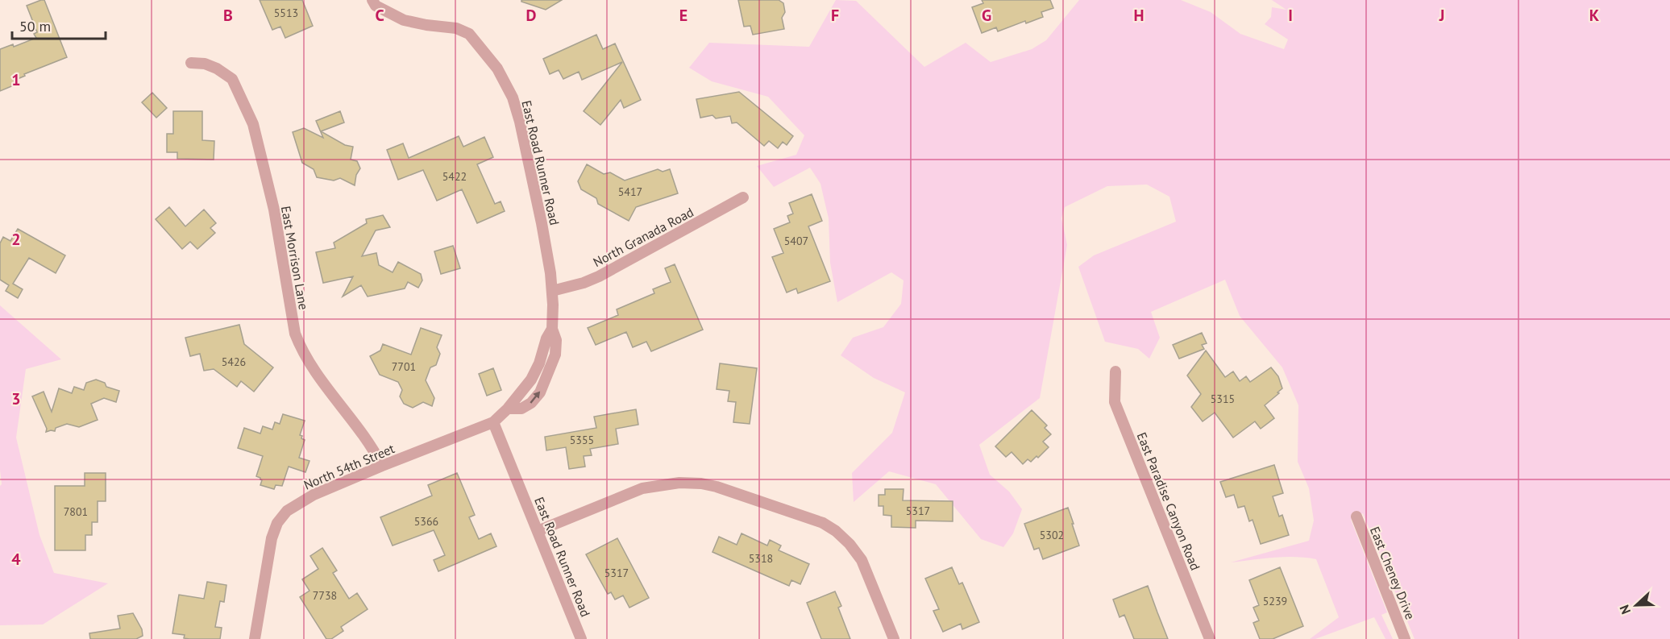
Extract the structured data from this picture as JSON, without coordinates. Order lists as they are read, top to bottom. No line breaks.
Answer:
{"streets":{"street":["East Road Runner Road","North Granada Road","East Morrison Lane","North 54th Street","East Paradise Canyon Road","East Cheney Drive"]},"crossings":[["East Road Runner Road","North Granada Road"],["East Road Runner Road","North 54th Street"],["East Morrison Lane","North 54th Street"]],"house_numbers":["5513","5422","5417","5407","5426","7701","5315","5355","5317","7801","5366","5302","5318","5317","7738","5239"],"scale_bar":"50 m","north":"left","grid":{"columns":["B","C","D","E","F","G","H","I","J","K"],"rows":["1","2","3","4"]}}
